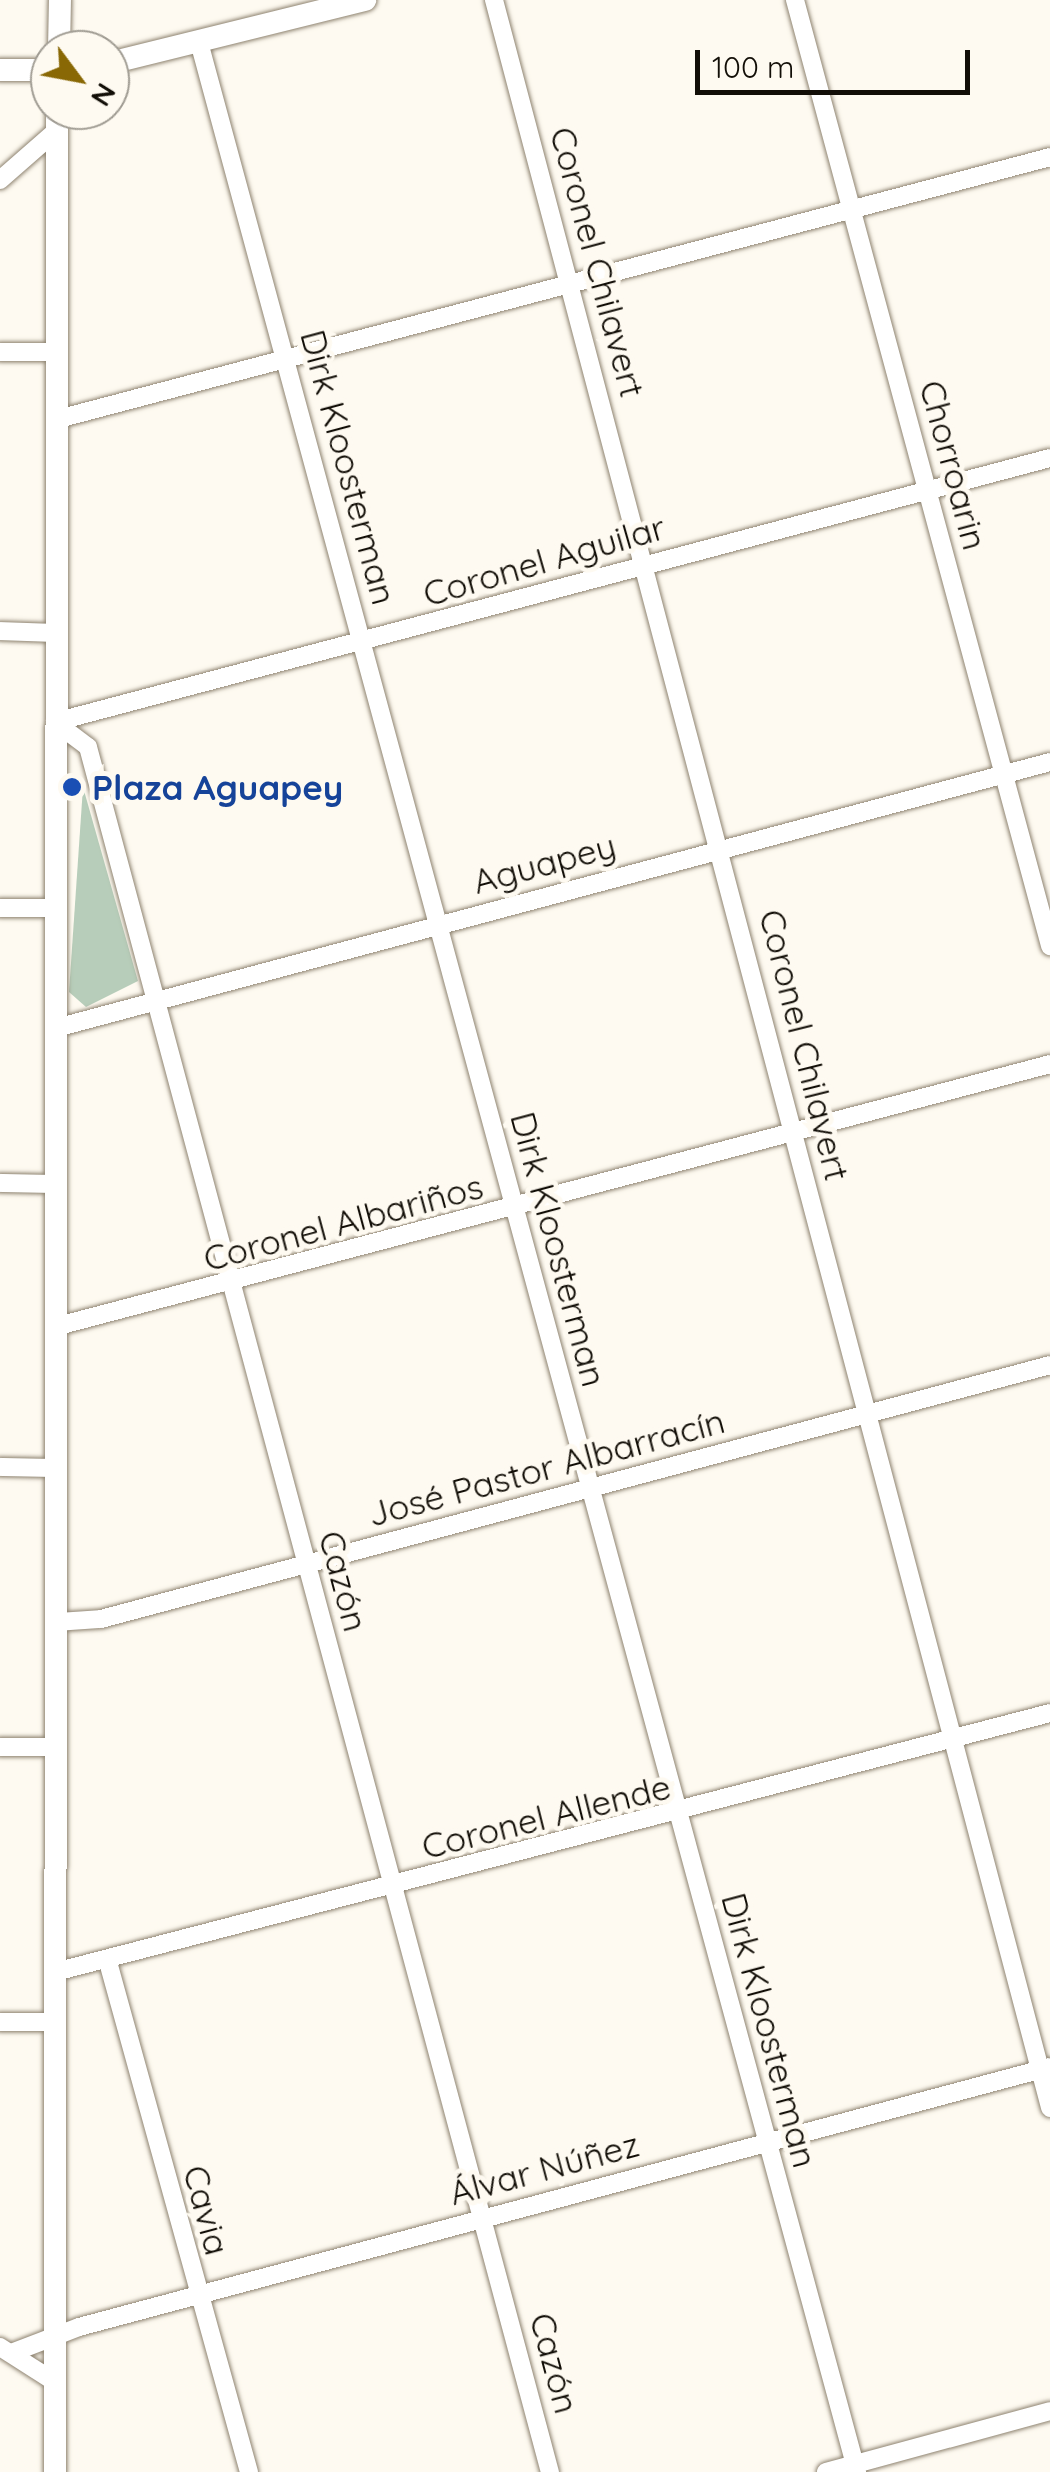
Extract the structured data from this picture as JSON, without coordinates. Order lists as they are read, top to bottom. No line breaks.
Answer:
{"streets":{"street":["Coronel Chilavert","Chorroarin","Dirk Kloosterman","Coronel Aguilar","Aguapey","Coronel Albariños","José Pastor Albarracín","Cazón","Coronel Allende","Álvar Núñez","Cavia"]},"crossings":[["Coronel Chilavert","Coronel Aguilar"],["Coronel Chilavert","Aguapey"],["Coronel Chilavert","Coronel Albariños"],["Coronel Chilavert","José Pastor Albarracín"],["Coronel Chilavert","Coronel Allende"],["Coronel Chilavert","Álvar Núñez"],["Chorroarin","Coronel Aguilar"],["Chorroarin","Aguapey"],["Dirk Kloosterman","Coronel Aguilar"],["Dirk Kloosterman","Aguapey"],["Dirk Kloosterman","Coronel Albariños"],["Dirk Kloosterman","José Pastor Albarracín"],["Dirk Kloosterman","Coronel Allende"],["Dirk Kloosterman","Álvar Núñez"],["Coronel Aguilar","Cazón"],["Aguapey","Cazón"],["Coronel Albariños","Cazón"],["José Pastor Albarracín","Cazón"],["Cazón","Coronel Allende"],["Cazón","Álvar Núñez"],["Coronel Allende","Cavia"],["Álvar Núñez","Cavia"]],"places":["Plaza Aguapey"],"scale_bar":"100 m","north":"bottom right"}
